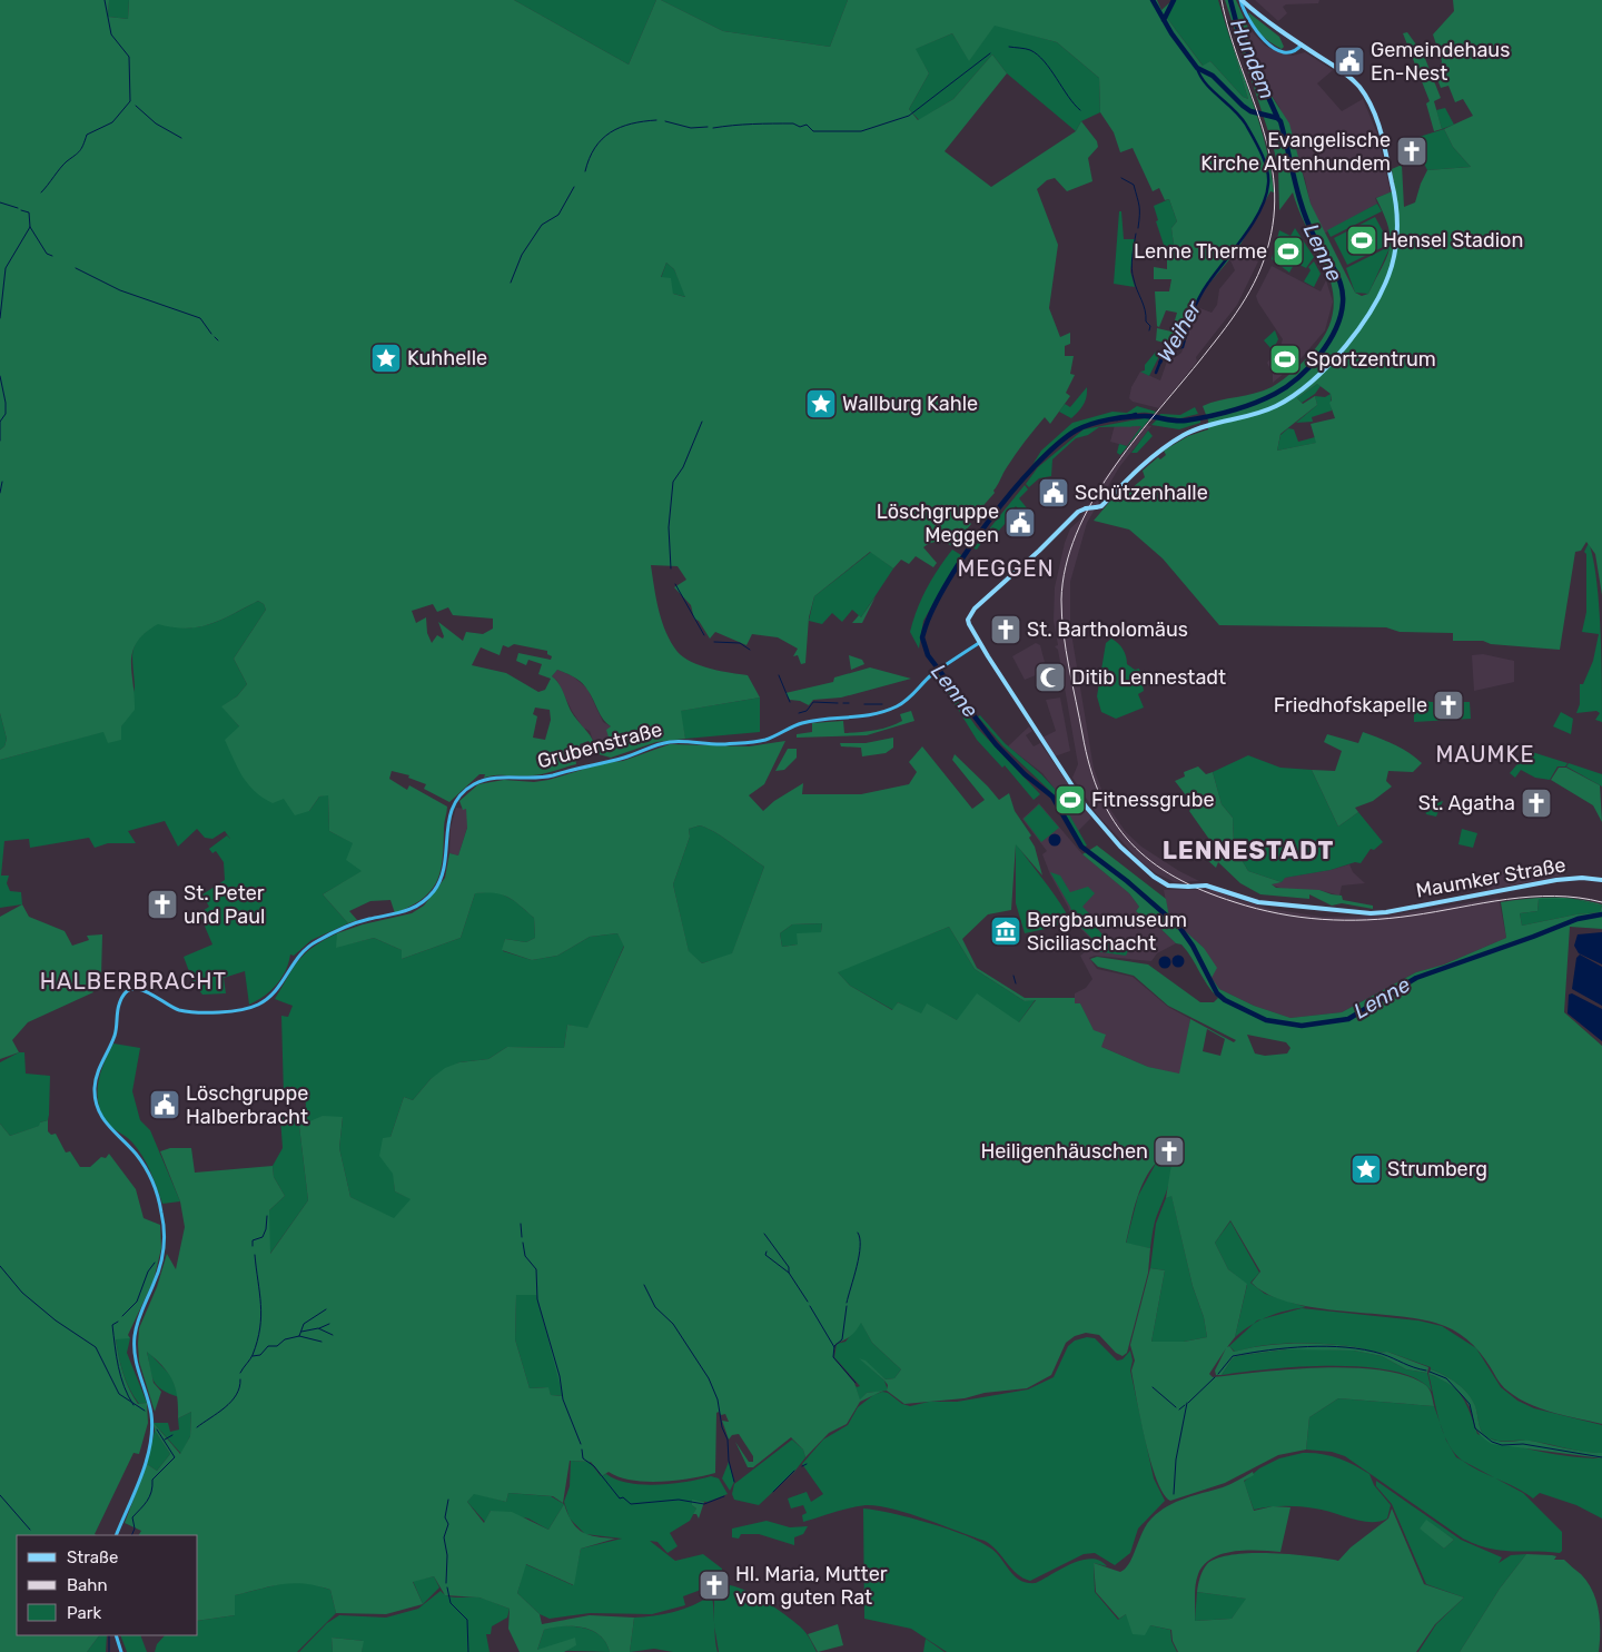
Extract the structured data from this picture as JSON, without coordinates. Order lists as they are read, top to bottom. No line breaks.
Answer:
{"streets":{"main road":["Grubenstraße","Maumker Straße"]},"crossings":[["Grubenstraße","Maumker Straße"]],"districts":["MEGGEN","MAUMKE","LENNESTADT","HALBERBRACHT"],"water":["Hundem","Lenne","Weiher"],"places":{"public building":["Gemeindehaus En-Nest","Schützenhalle","Löschgruppe Meggen","Löschgruppe Halberbracht"],"church":["Evangelische Kirche Altenhundem","St. Bartholomäus","Friedhofskapelle","St. Agatha","St. Peter und Paul","Heiligenhäuschen","Hl. Maria, Mutter vom guten Rat"],"sports":["Hensel Stadion","Lenne Therme","Sportzentrum","Fitnessgrube"],"place":["Kuhhelle","Wallburg Kahle","Strumberg"],"mosque":["Ditib Lennestadt"],"museum":["Bergbaumuseum Siciliaschacht"]},"legend":["Straße","Bahn","Park"]}
